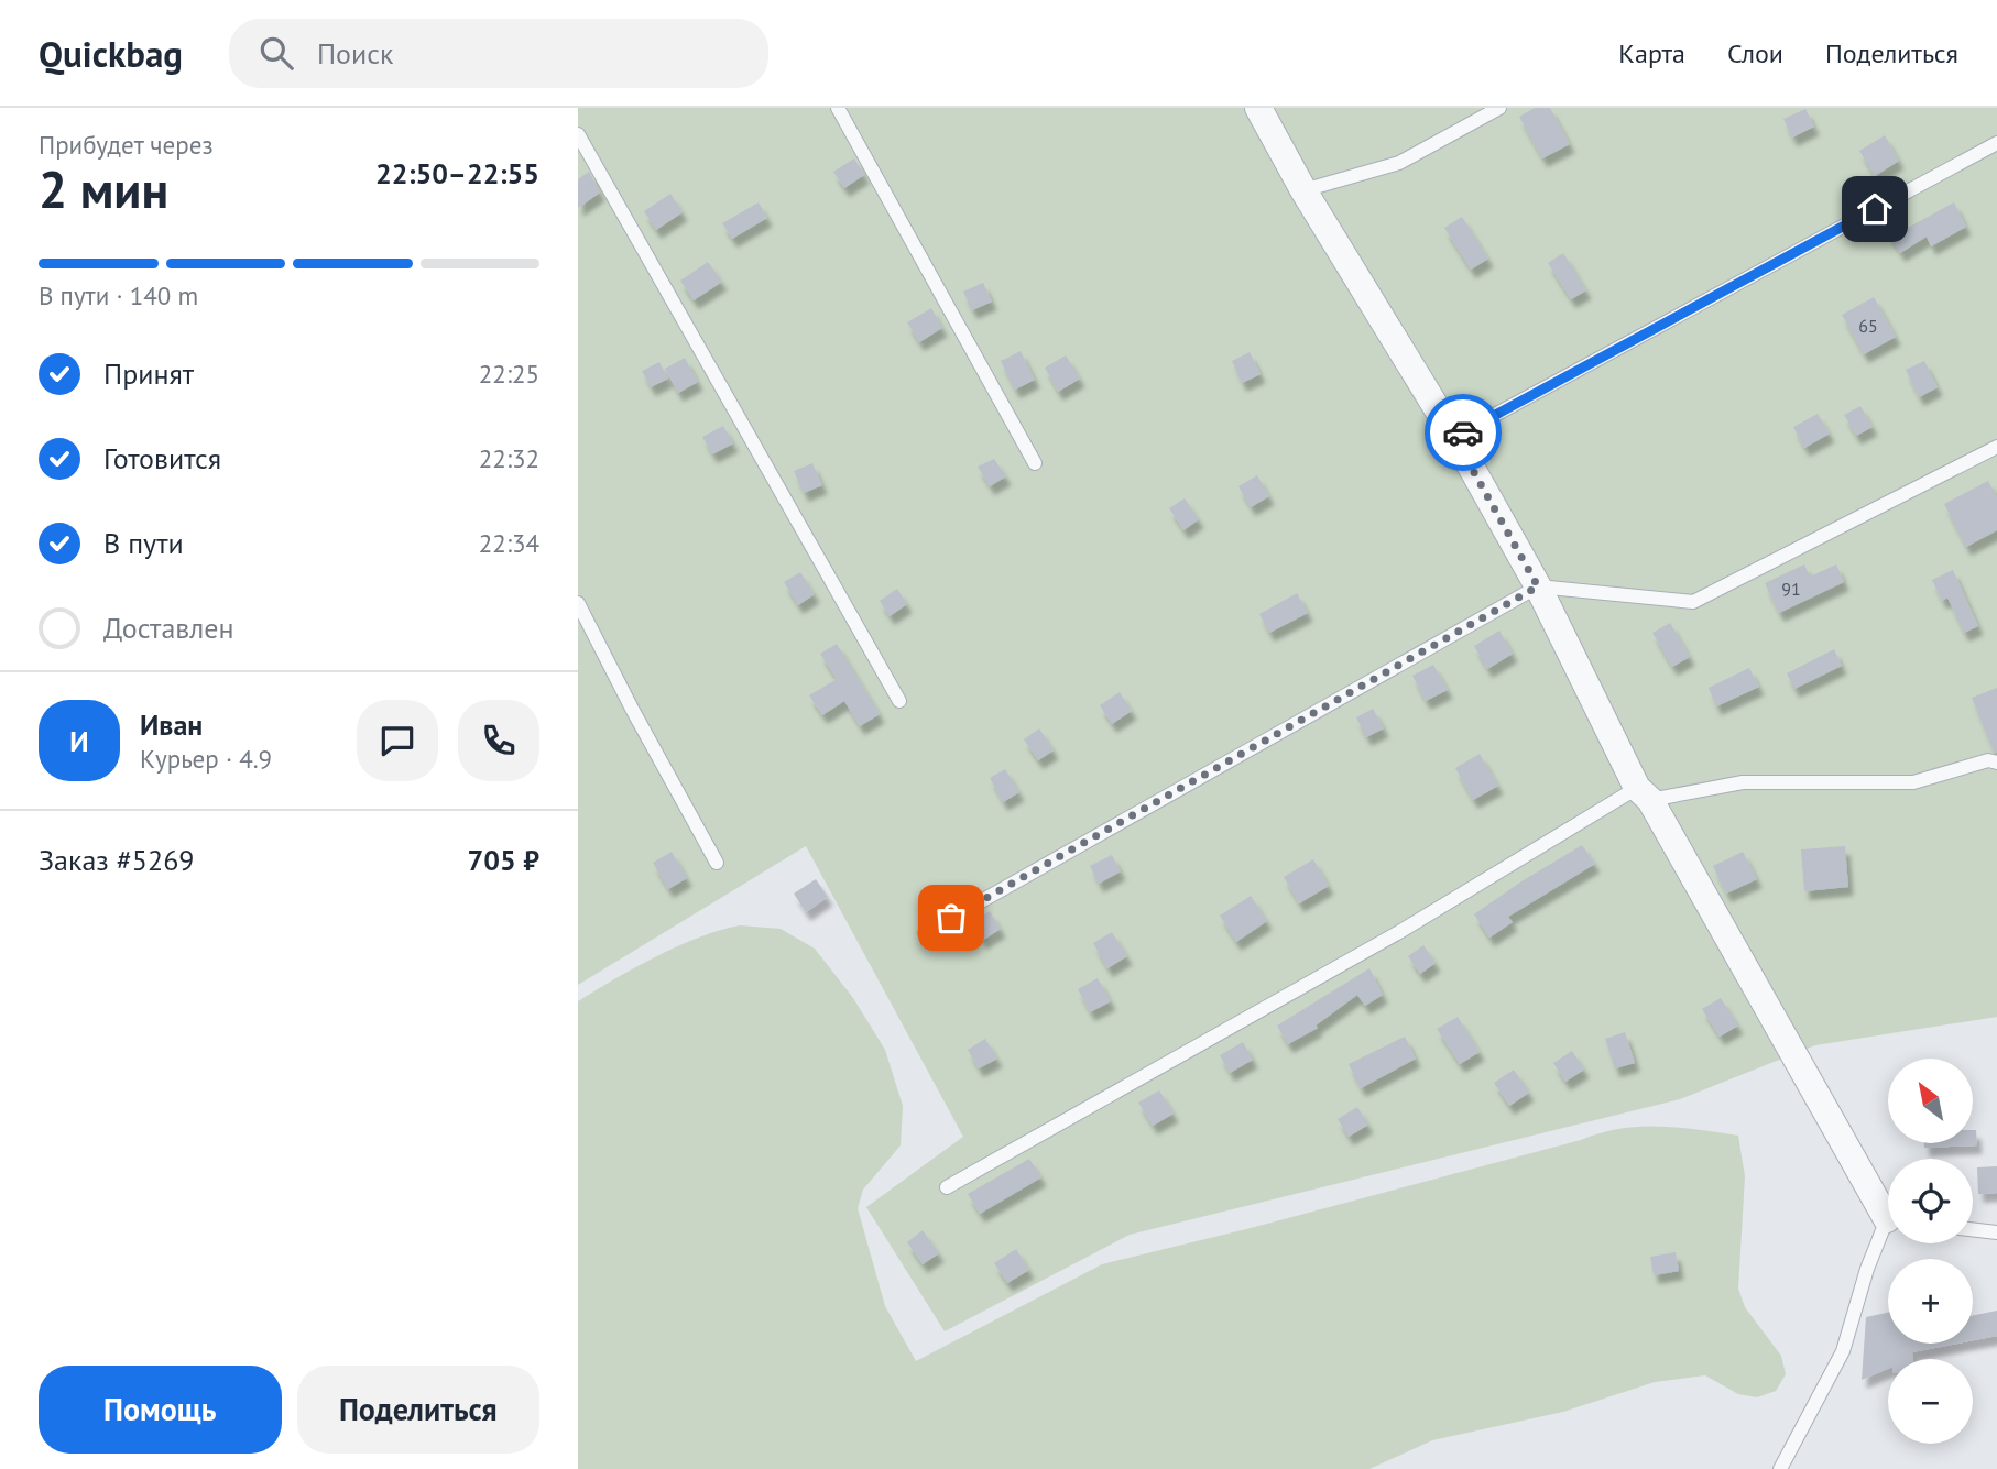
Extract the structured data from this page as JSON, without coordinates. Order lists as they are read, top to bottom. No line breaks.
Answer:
{"house_numbers":["65","91"],"north":"top left","page":{"header":"Quickbag","search":"Поиск","nav":["Карта","Слои","Поделиться"],"heading":["2 мин","Прибудет через","22:50–22:55"],"panel":["Иван","Курьер · 4.9","Заказ #5269","705 ₽"],"bar":"В пути · 140 m","list":[["Принят","22:25"],["Готовится","22:32"],["В пути","22:34"],"Доставлен"],"round":"И","map_buttons":["+","−"],"buttons":["Помощь","Поделиться"]}}
